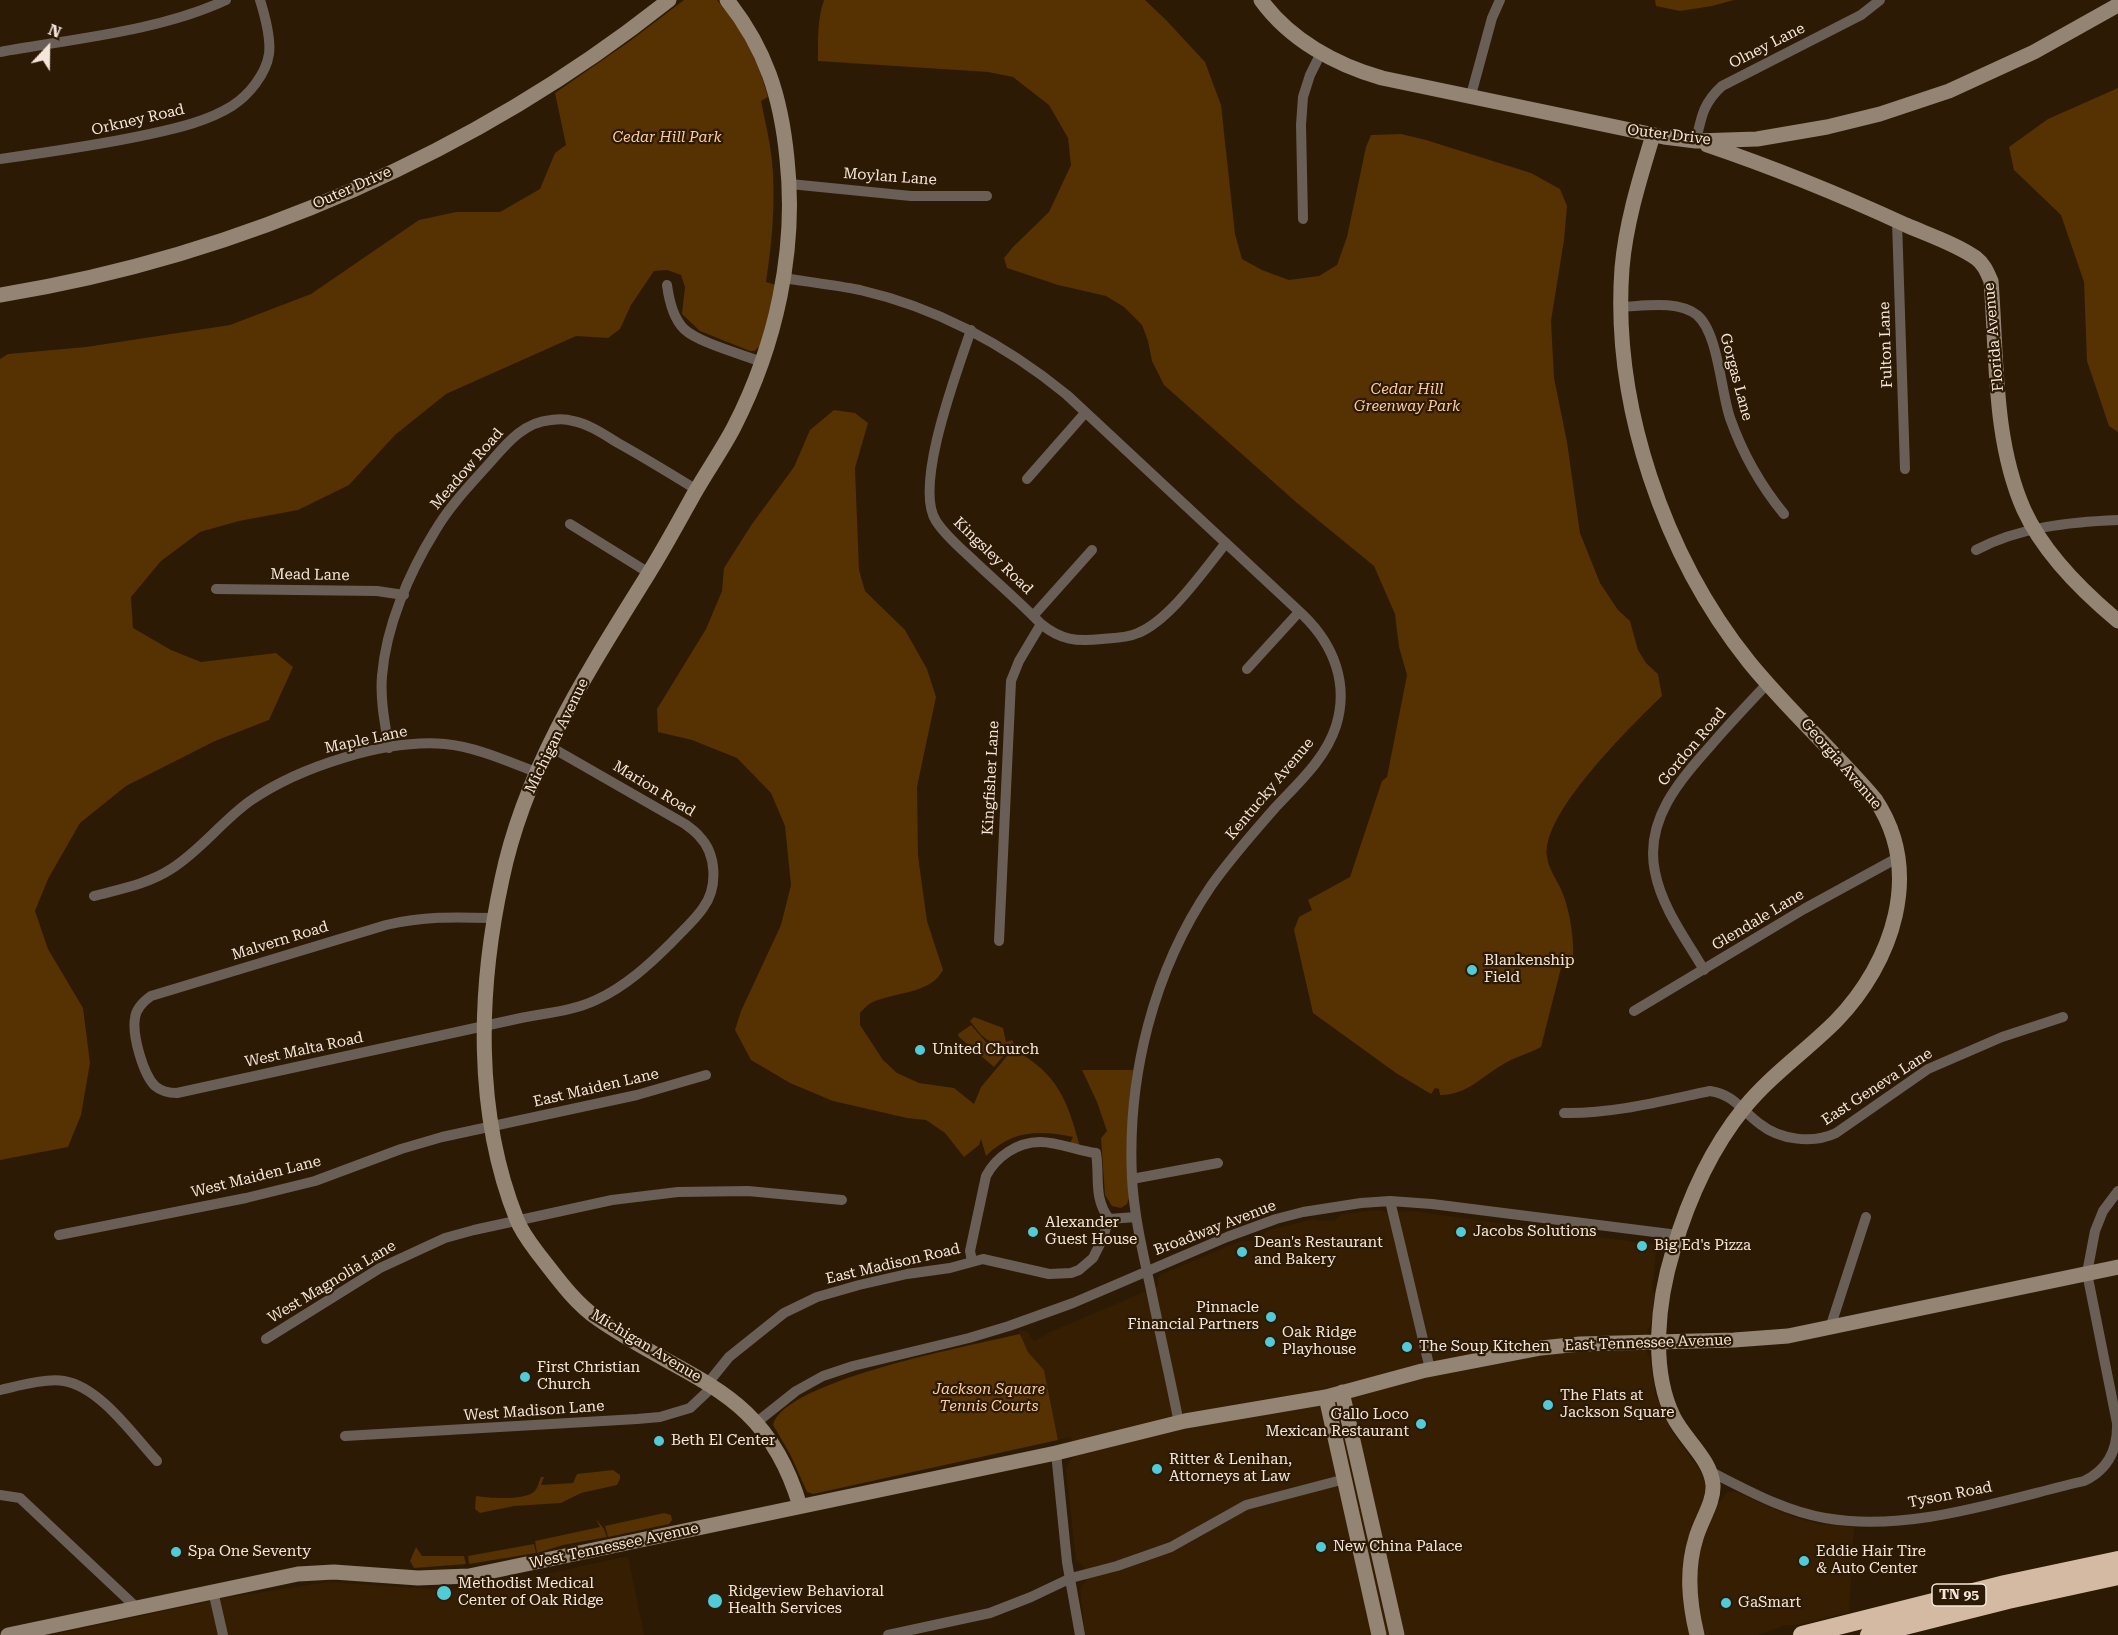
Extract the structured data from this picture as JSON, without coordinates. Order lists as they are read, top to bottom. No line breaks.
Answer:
{"streets":{"highway":["TN 95"],"street":["Olney Lane","Orkney Road","Outer Drive","Moylan Lane","Florida Avenue","Fulton Lane","Gorgas Lane","Meadow Road","Kingsley Road","Mead Lane","Michigan Avenue","Maple Lane","Gordon Road","Georgia Avenue","Kingfisher Lane","Marion Road","Kentucky Avenue","Glendale Lane","Malvern Road","West Malta Road","East Geneva Lane","East Maiden Lane","West Maiden Lane","Broadway Avenue","East Madison Road","West Magnolia Lane","East Tennessee Avenue","West Madison Lane","Tyson Road","West Tennessee Avenue"]},"crossings":[["Olney Lane","Outer Drive"],["Olney Lane","Florida Avenue"],["Outer Drive","Florida Avenue"],["Outer Drive","Georgia Avenue"],["Moylan Lane","Michigan Avenue"],["Florida Avenue","Fulton Lane"],["Gorgas Lane","Georgia Avenue"],["Meadow Road","Mead Lane"],["Meadow Road","Michigan Avenue"],["Meadow Road","Maple Lane"],["Kingsley Road","Kingfisher Lane"],["Kingsley Road","Kentucky Avenue"],["Michigan Avenue","Maple Lane"],["Michigan Avenue","Marion Road"],["Michigan Avenue","Kentucky Avenue"],["Michigan Avenue","Malvern Road"],["Michigan Avenue","West Malta Road"],["Michigan Avenue","East Maiden Lane"],["Michigan Avenue","West Maiden Lane"],["Michigan Avenue","Broadway Avenue"],["Michigan Avenue","East Madison Road"],["Michigan Avenue","West Magnolia Lane"],["Michigan Avenue","West Madison Lane"],["Michigan Avenue","West Tennessee Avenue"],["Gordon Road","Georgia Avenue"],["Gordon Road","Glendale Lane"],["Georgia Avenue","Glendale Lane"],["Georgia Avenue","East Geneva Lane"],["Georgia Avenue","Broadway Avenue"],["Georgia Avenue","East Tennessee Avenue"],["Georgia Avenue","Tyson Road"],["Marion Road","West Malta Road"],["Kentucky Avenue","Broadway Avenue"],["Kentucky Avenue","East Tennessee Avenue"],["Kentucky Avenue","West Tennessee Avenue"],["Malvern Road","West Malta Road"],["East Maiden Lane","West Maiden Lane"],["East Madison Road","West Madison Lane"],["East Tennessee Avenue","Tyson Road"],["East Tennessee Avenue","West Tennessee Avenue"]],"parks":["Cedar Hill Park","Cedar Hill Greenway Park","Jackson Square Tennis Courts"],"places":["Blankenship Field","United Church","Alexander Guest House","Jacobs Solutions","Big Ed's Pizza","Dean's Restaurant and Bakery","Pinnacle Financial Partners","Oak Ridge Playhouse","The Soup Kitchen","First Christian Church","The Flats at Jackson Square","Gallo Loco Mexican Restaurant","Beth El Center","Ritter & Lenihan, Attorneys at Law","New China Palace","Spa One Seventy","Eddie Hair Tire & Auto Center","Methodist Medical Center of Oak Ridge","Ridgeview Behavioral Health Services","GaSmart"],"north":"top"}
